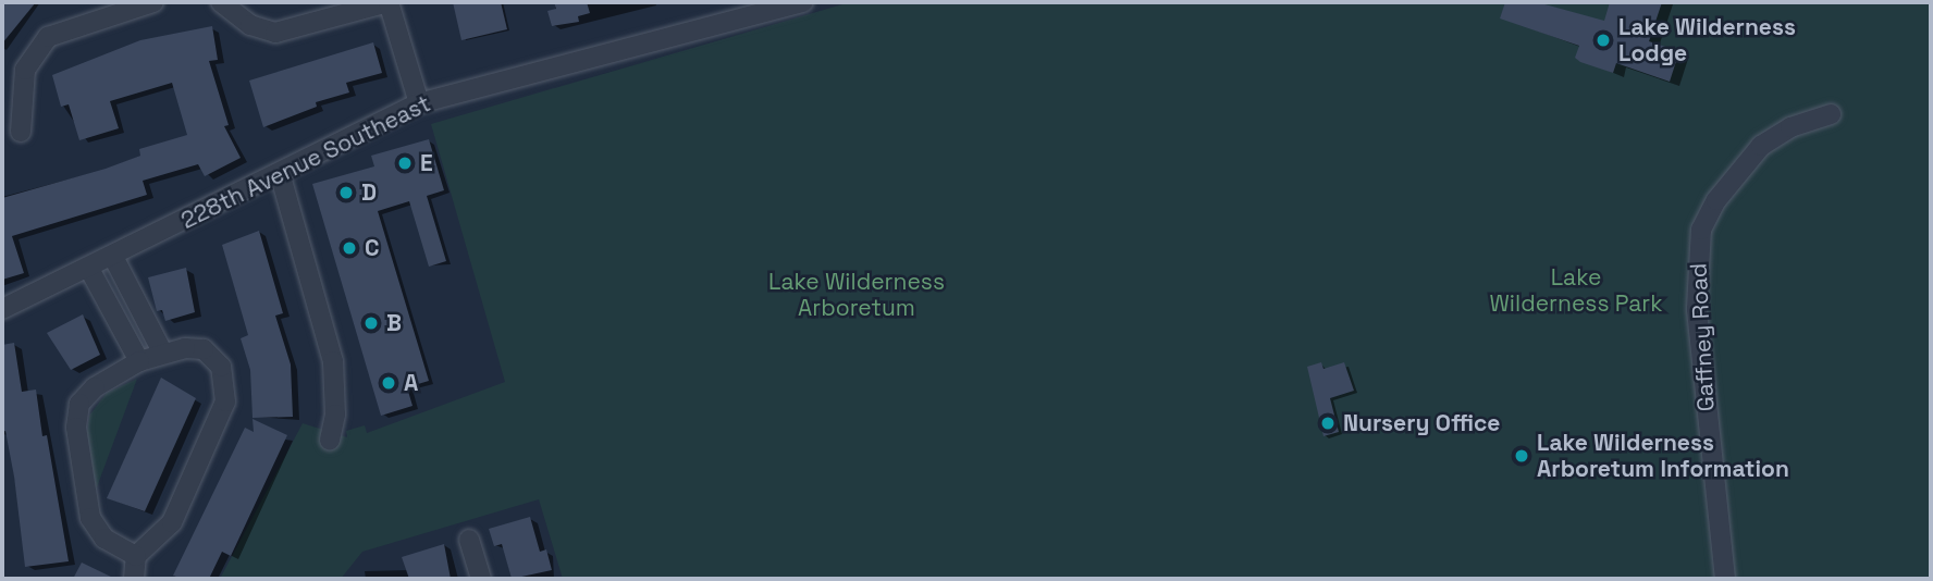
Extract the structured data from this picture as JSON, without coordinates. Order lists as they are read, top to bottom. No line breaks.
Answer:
{"streets":{"street":["228th Avenue Southeast","Gaffney Road"]},"parks":["Lake Wilderness Park","Lake Wilderness Arboretum"],"places":["Lake Wilderness Lodge","E","D","C","B","A","Nursery Office","Lake Wilderness Arboretum Information"]}
